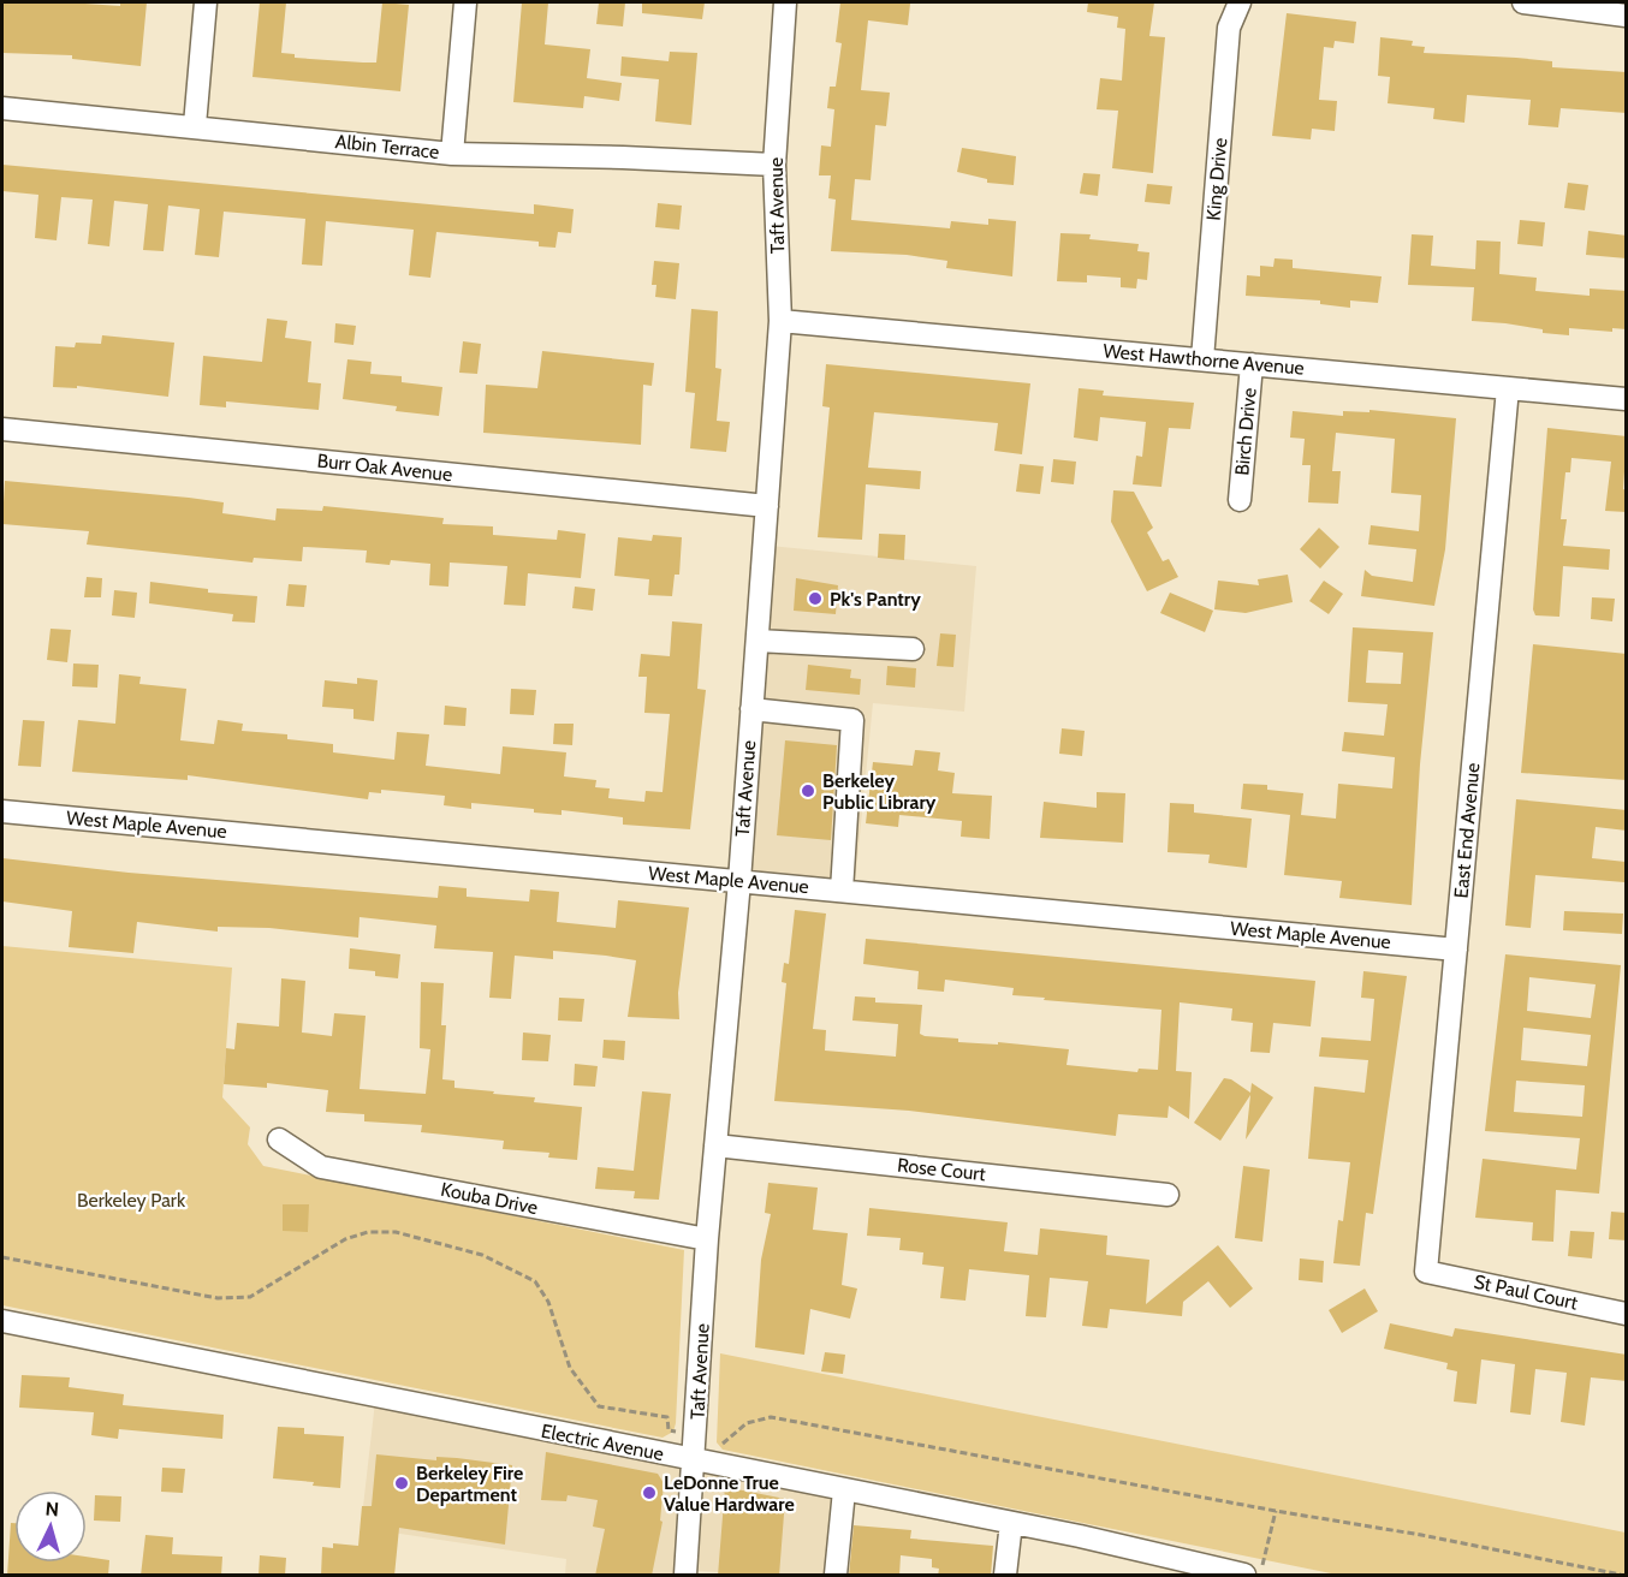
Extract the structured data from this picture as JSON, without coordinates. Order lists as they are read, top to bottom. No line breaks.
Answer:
{"streets":{"street":["Albin Terrace","King Drive","Taft Avenue","West Hawthorne Avenue","Birch Drive","Burr Oak Avenue","West Maple Avenue","East End Avenue","Rose Court","Kouba Drive","St Paul Court","Electric Avenue"]},"crossings":[["Albin Terrace","Taft Avenue"],["King Drive","West Hawthorne Avenue"],["Taft Avenue","West Hawthorne Avenue"],["Taft Avenue","Burr Oak Avenue"],["Taft Avenue","West Maple Avenue"],["Taft Avenue","Rose Court"],["Taft Avenue","Kouba Drive"],["Taft Avenue","Electric Avenue"],["West Hawthorne Avenue","Birch Drive"],["West Hawthorne Avenue","East End Avenue"],["West Maple Avenue","East End Avenue"],["East End Avenue","St Paul Court"]],"parks":["Berkeley Park"],"places":["Pk's Pantry","Berkeley Public Library","Berkeley Fire Department","LeDonne True Value Hardware"],"north":"top"}
